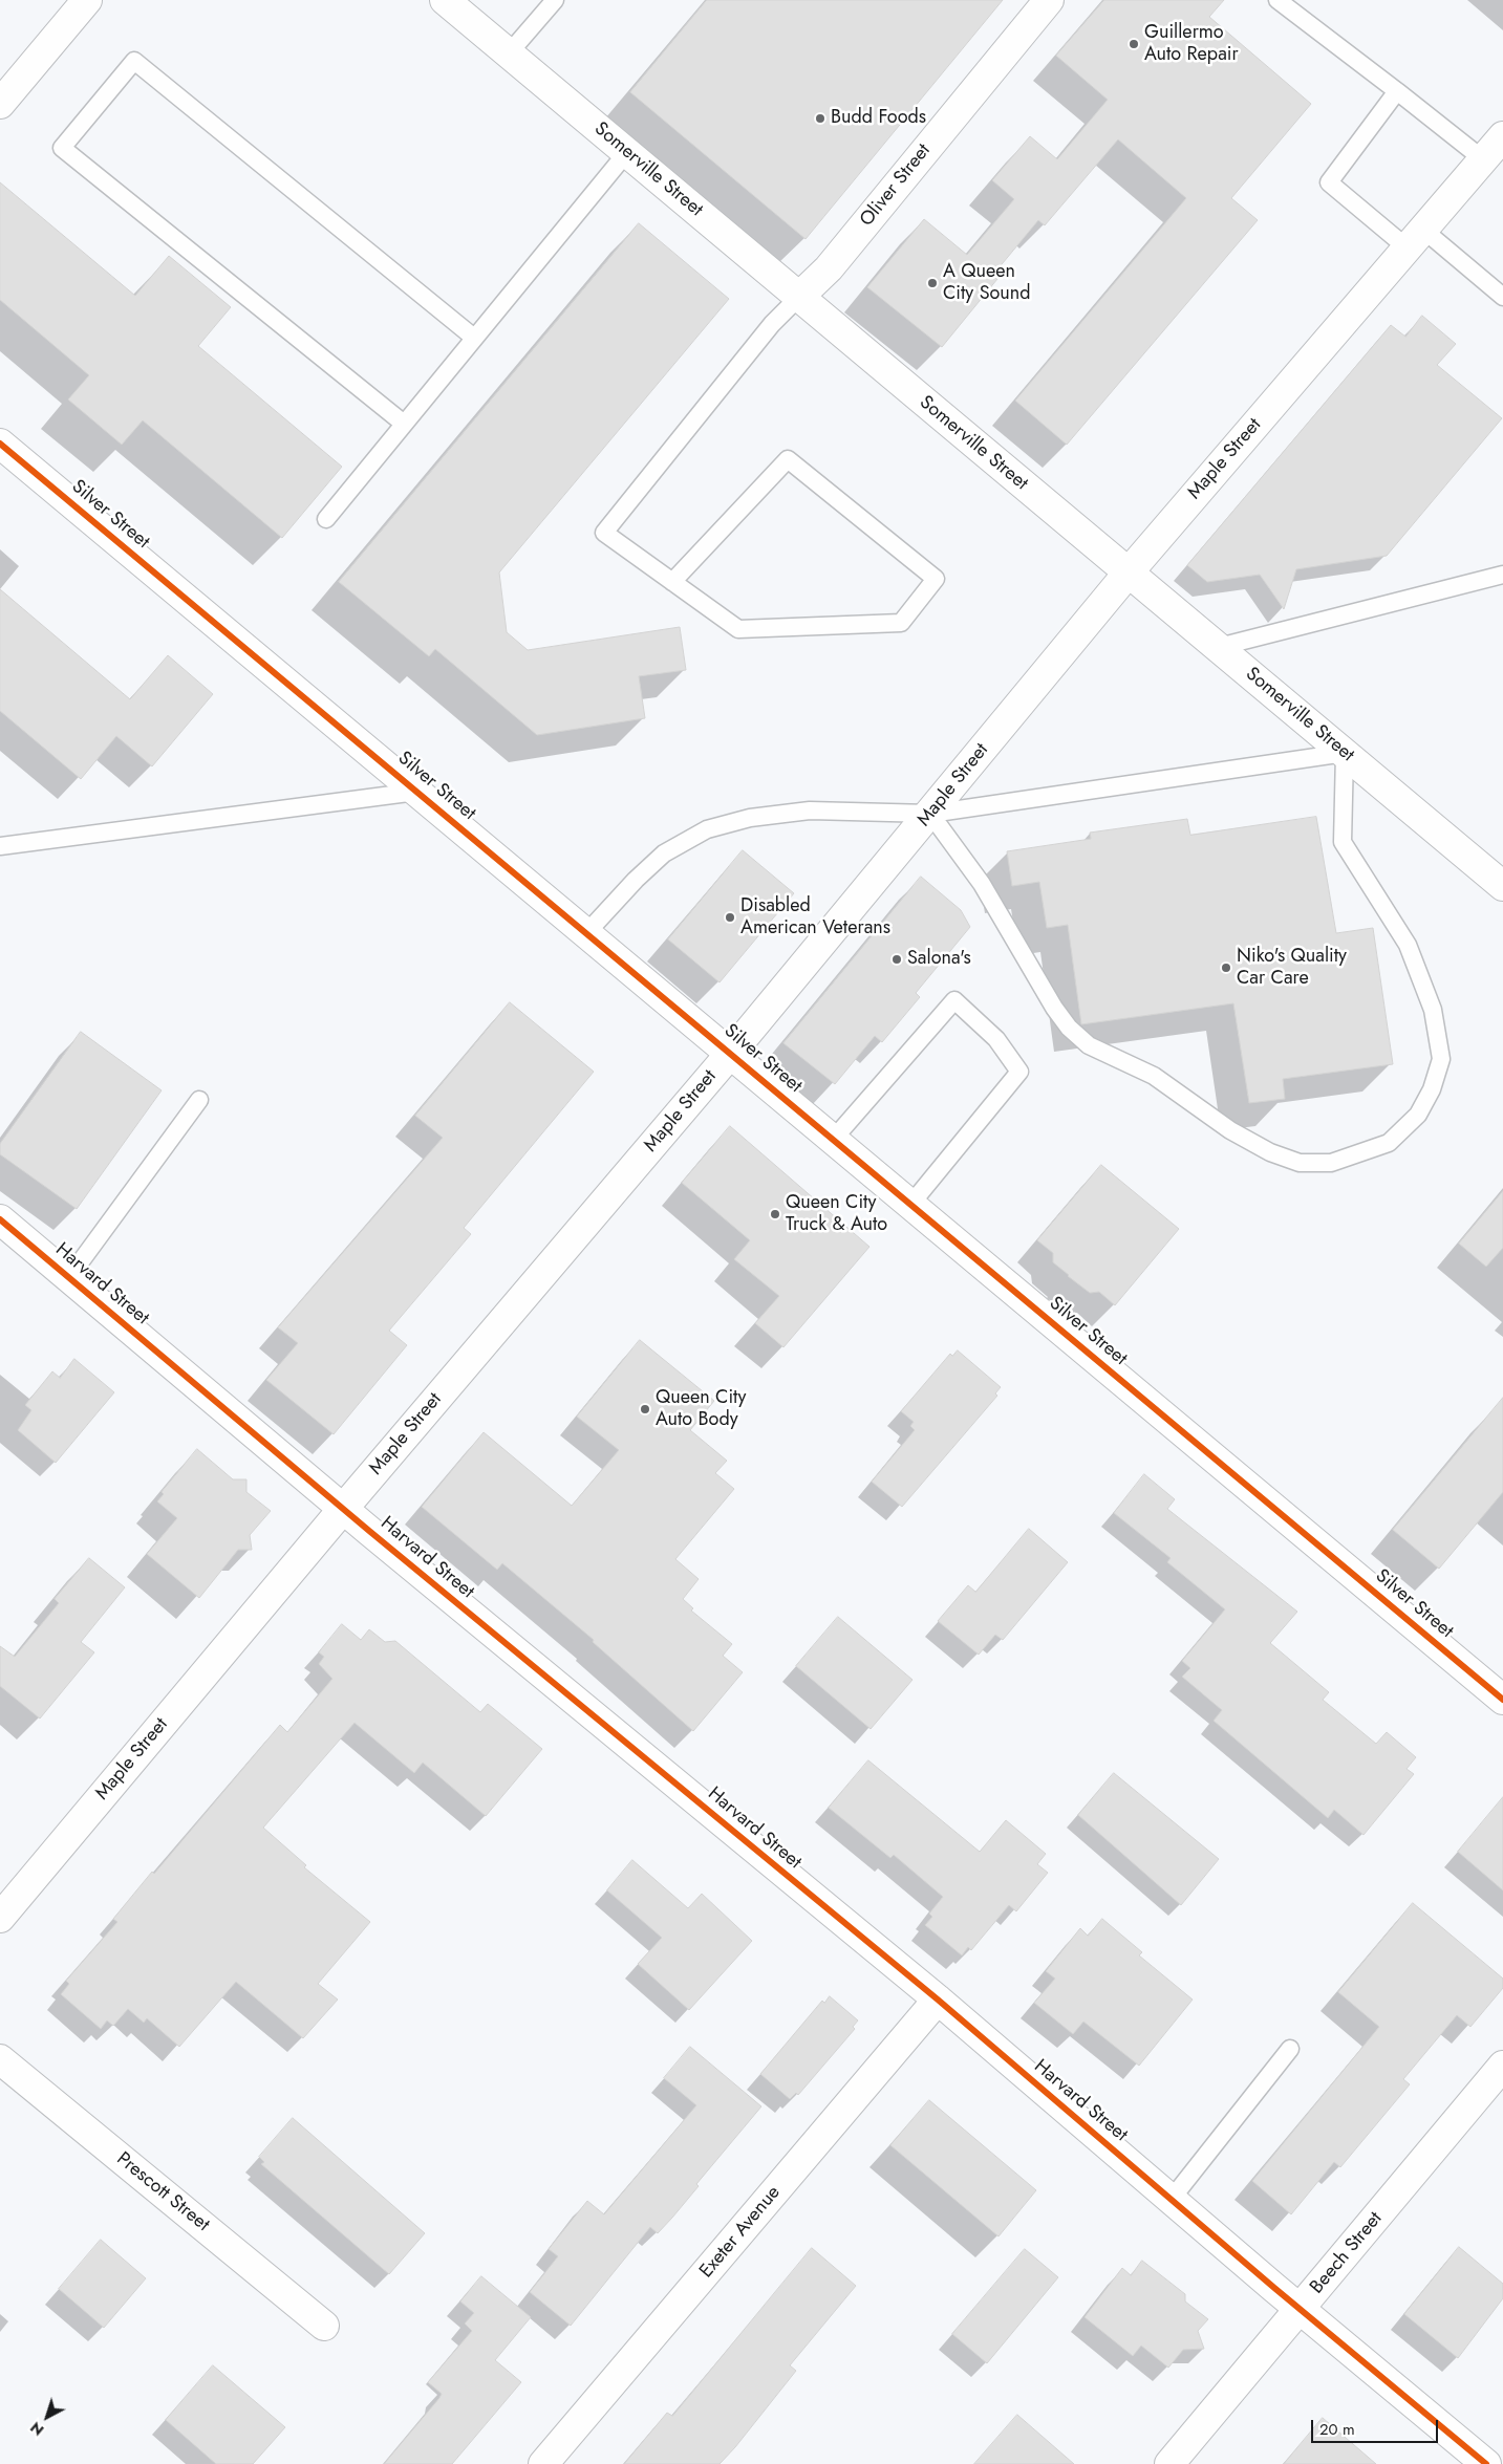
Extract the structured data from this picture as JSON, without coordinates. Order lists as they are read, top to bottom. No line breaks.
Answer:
{"streets":{"street":["Somerville Street","Oliver Street","Maple Street","Silver Street","Harvard Street","Prescott Street","Exeter Avenue","Beech Street"]},"crossings":[["Somerville Street","Oliver Street"],["Somerville Street","Maple Street"],["Maple Street","Silver Street"],["Maple Street","Harvard Street"],["Harvard Street","Exeter Avenue"],["Harvard Street","Beech Street"]],"places":["Guillermo Auto Repair","Budd Foods","A Queen City Sound","Disabled American Veterans","Salona's","Niko's Quality Car Care","Queen City Truck & Auto","Queen City Auto Body"],"scale_bar":"20 m","north":"bottom left"}
